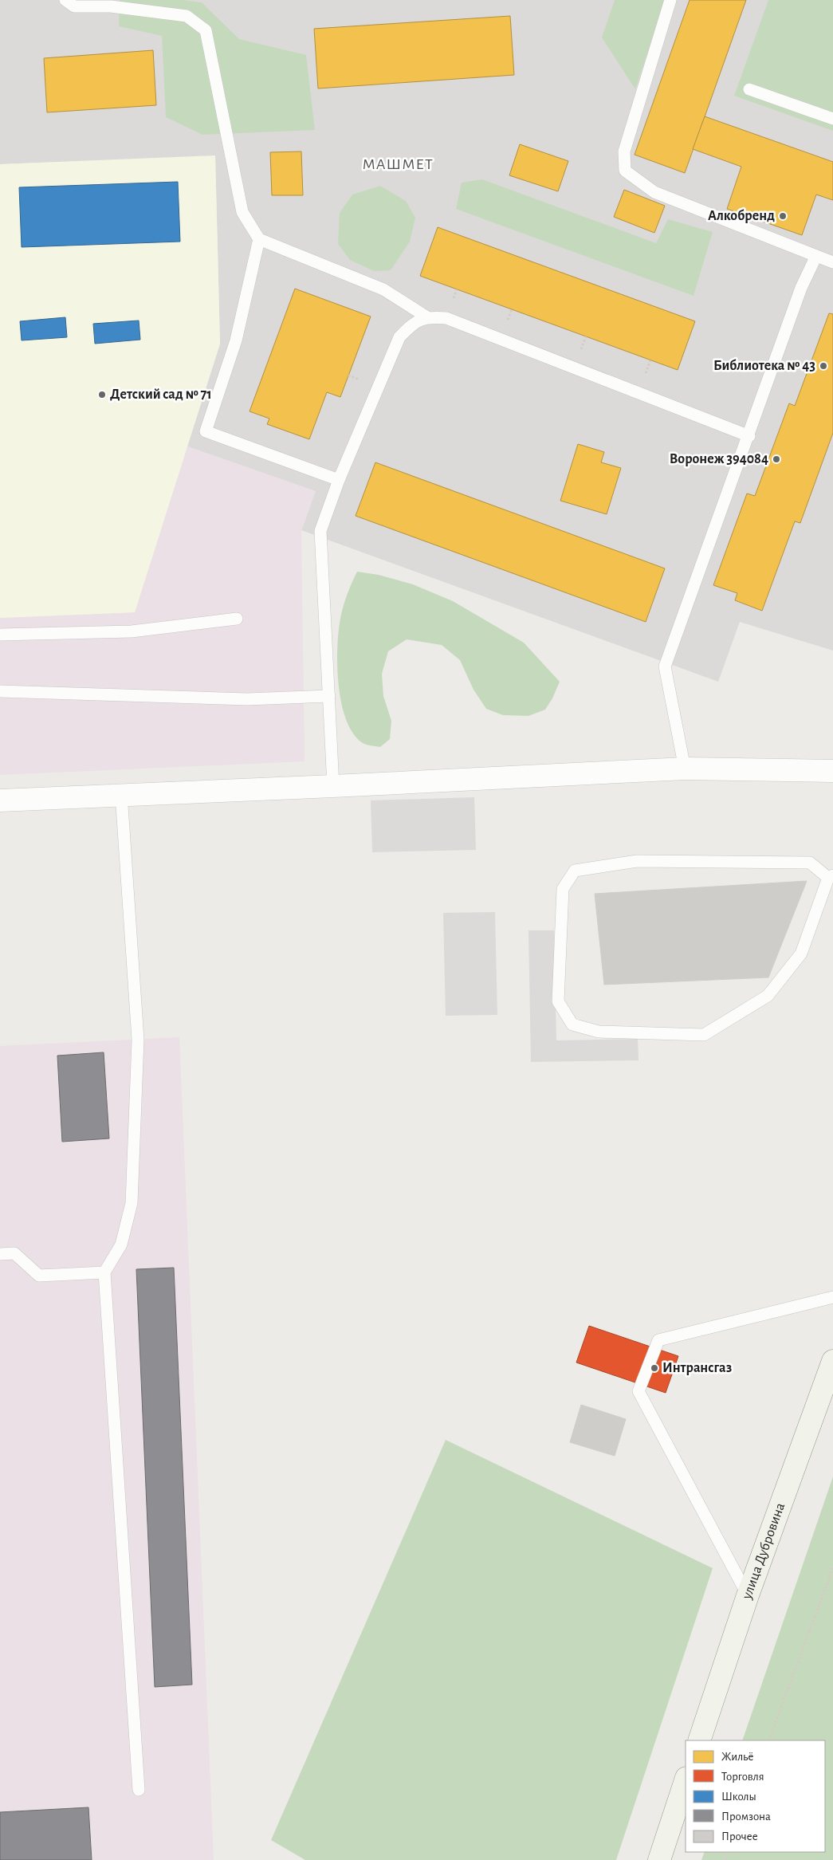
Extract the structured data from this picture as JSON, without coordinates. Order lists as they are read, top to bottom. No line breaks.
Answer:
{"streets":{"main road":["улица Дубровина"]},"districts":["МАШМЕТ"],"places":["Алкобренд","Библиотека № 43","Детский сад № 71","Воронеж 394084","Интрансгаз"],"legend":["Жильё","Торговля","Школы","Промзона","Прочее"]}
